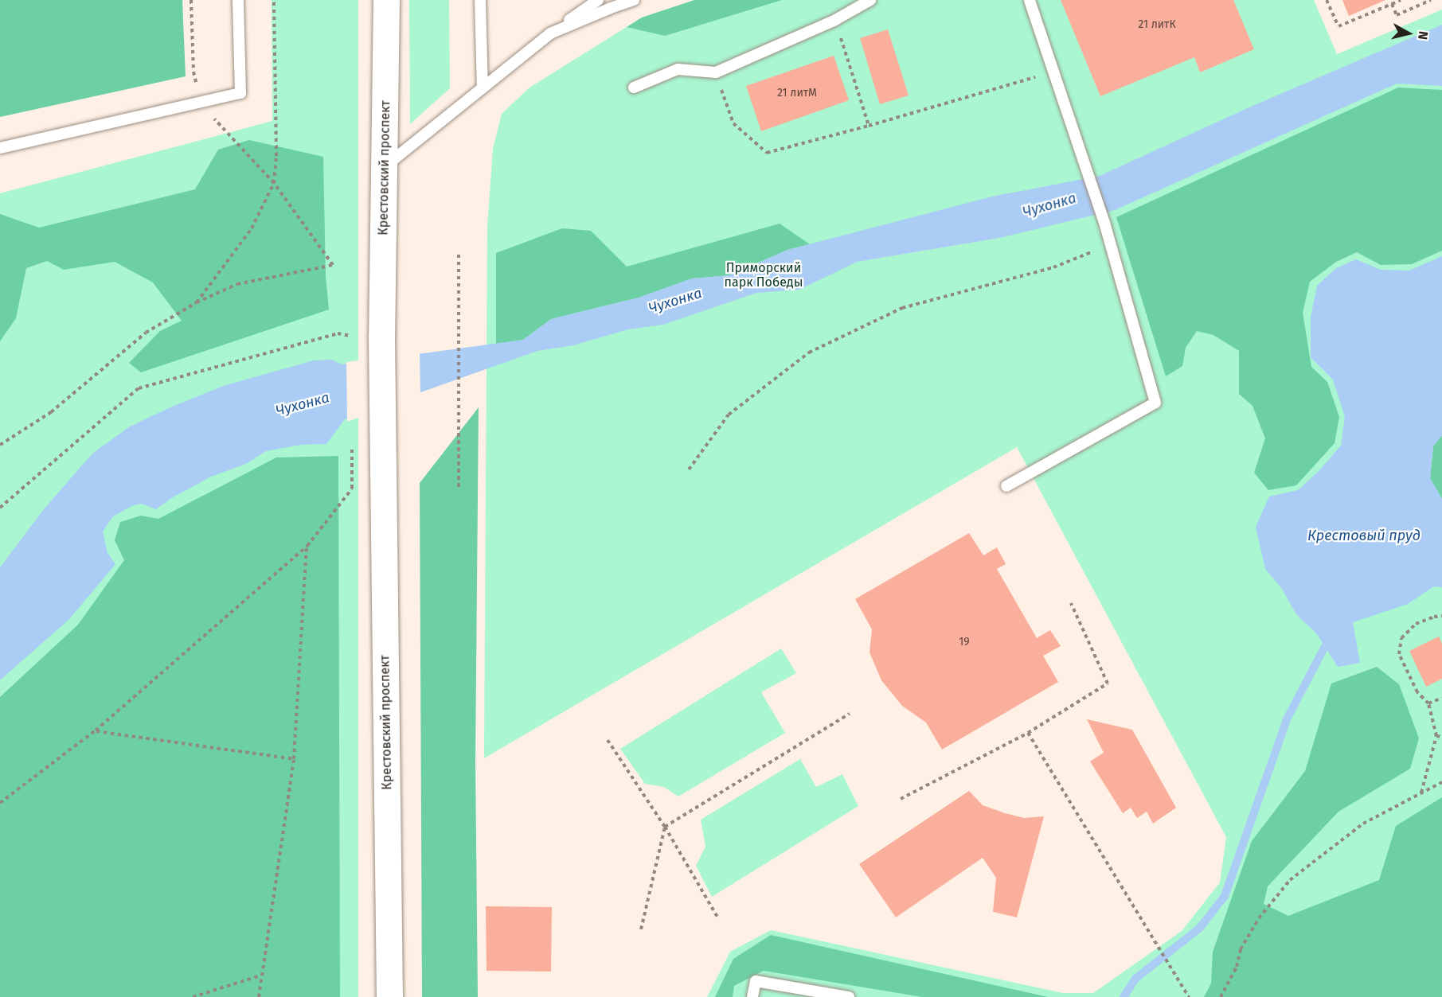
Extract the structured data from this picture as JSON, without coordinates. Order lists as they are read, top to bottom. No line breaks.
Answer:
{"streets":{"street":["Крестовский проспект"]},"water":["Чухонка","Крестовый пруд"],"parks":["Приморский парк Победы"],"house_numbers":["21 литК","21 литМ","19"],"north":"right"}
